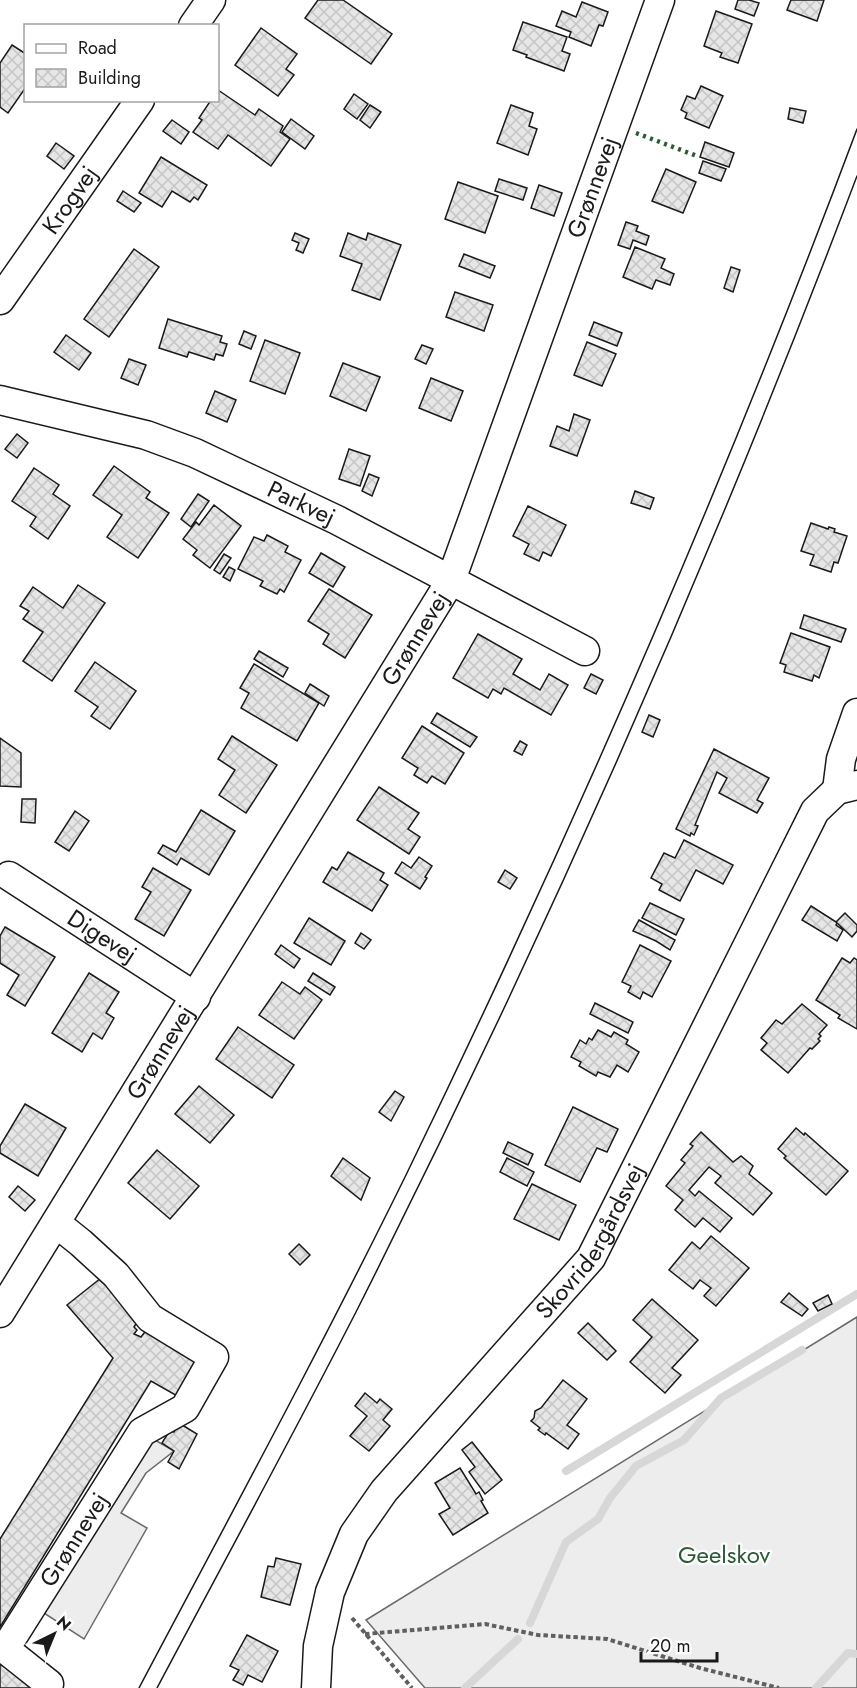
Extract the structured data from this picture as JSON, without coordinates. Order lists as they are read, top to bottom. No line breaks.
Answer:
{"streets":{"street":["Grønnevej","Krogvej","Parkvej","Digevej","Skovridergårdsvej"]},"crossings":[["Grønnevej","Parkvej"],["Grønnevej","Digevej"]],"parks":["Geelskov"],"legend":["Road","Building"],"scale_bar":"20 m","north":"top right"}
